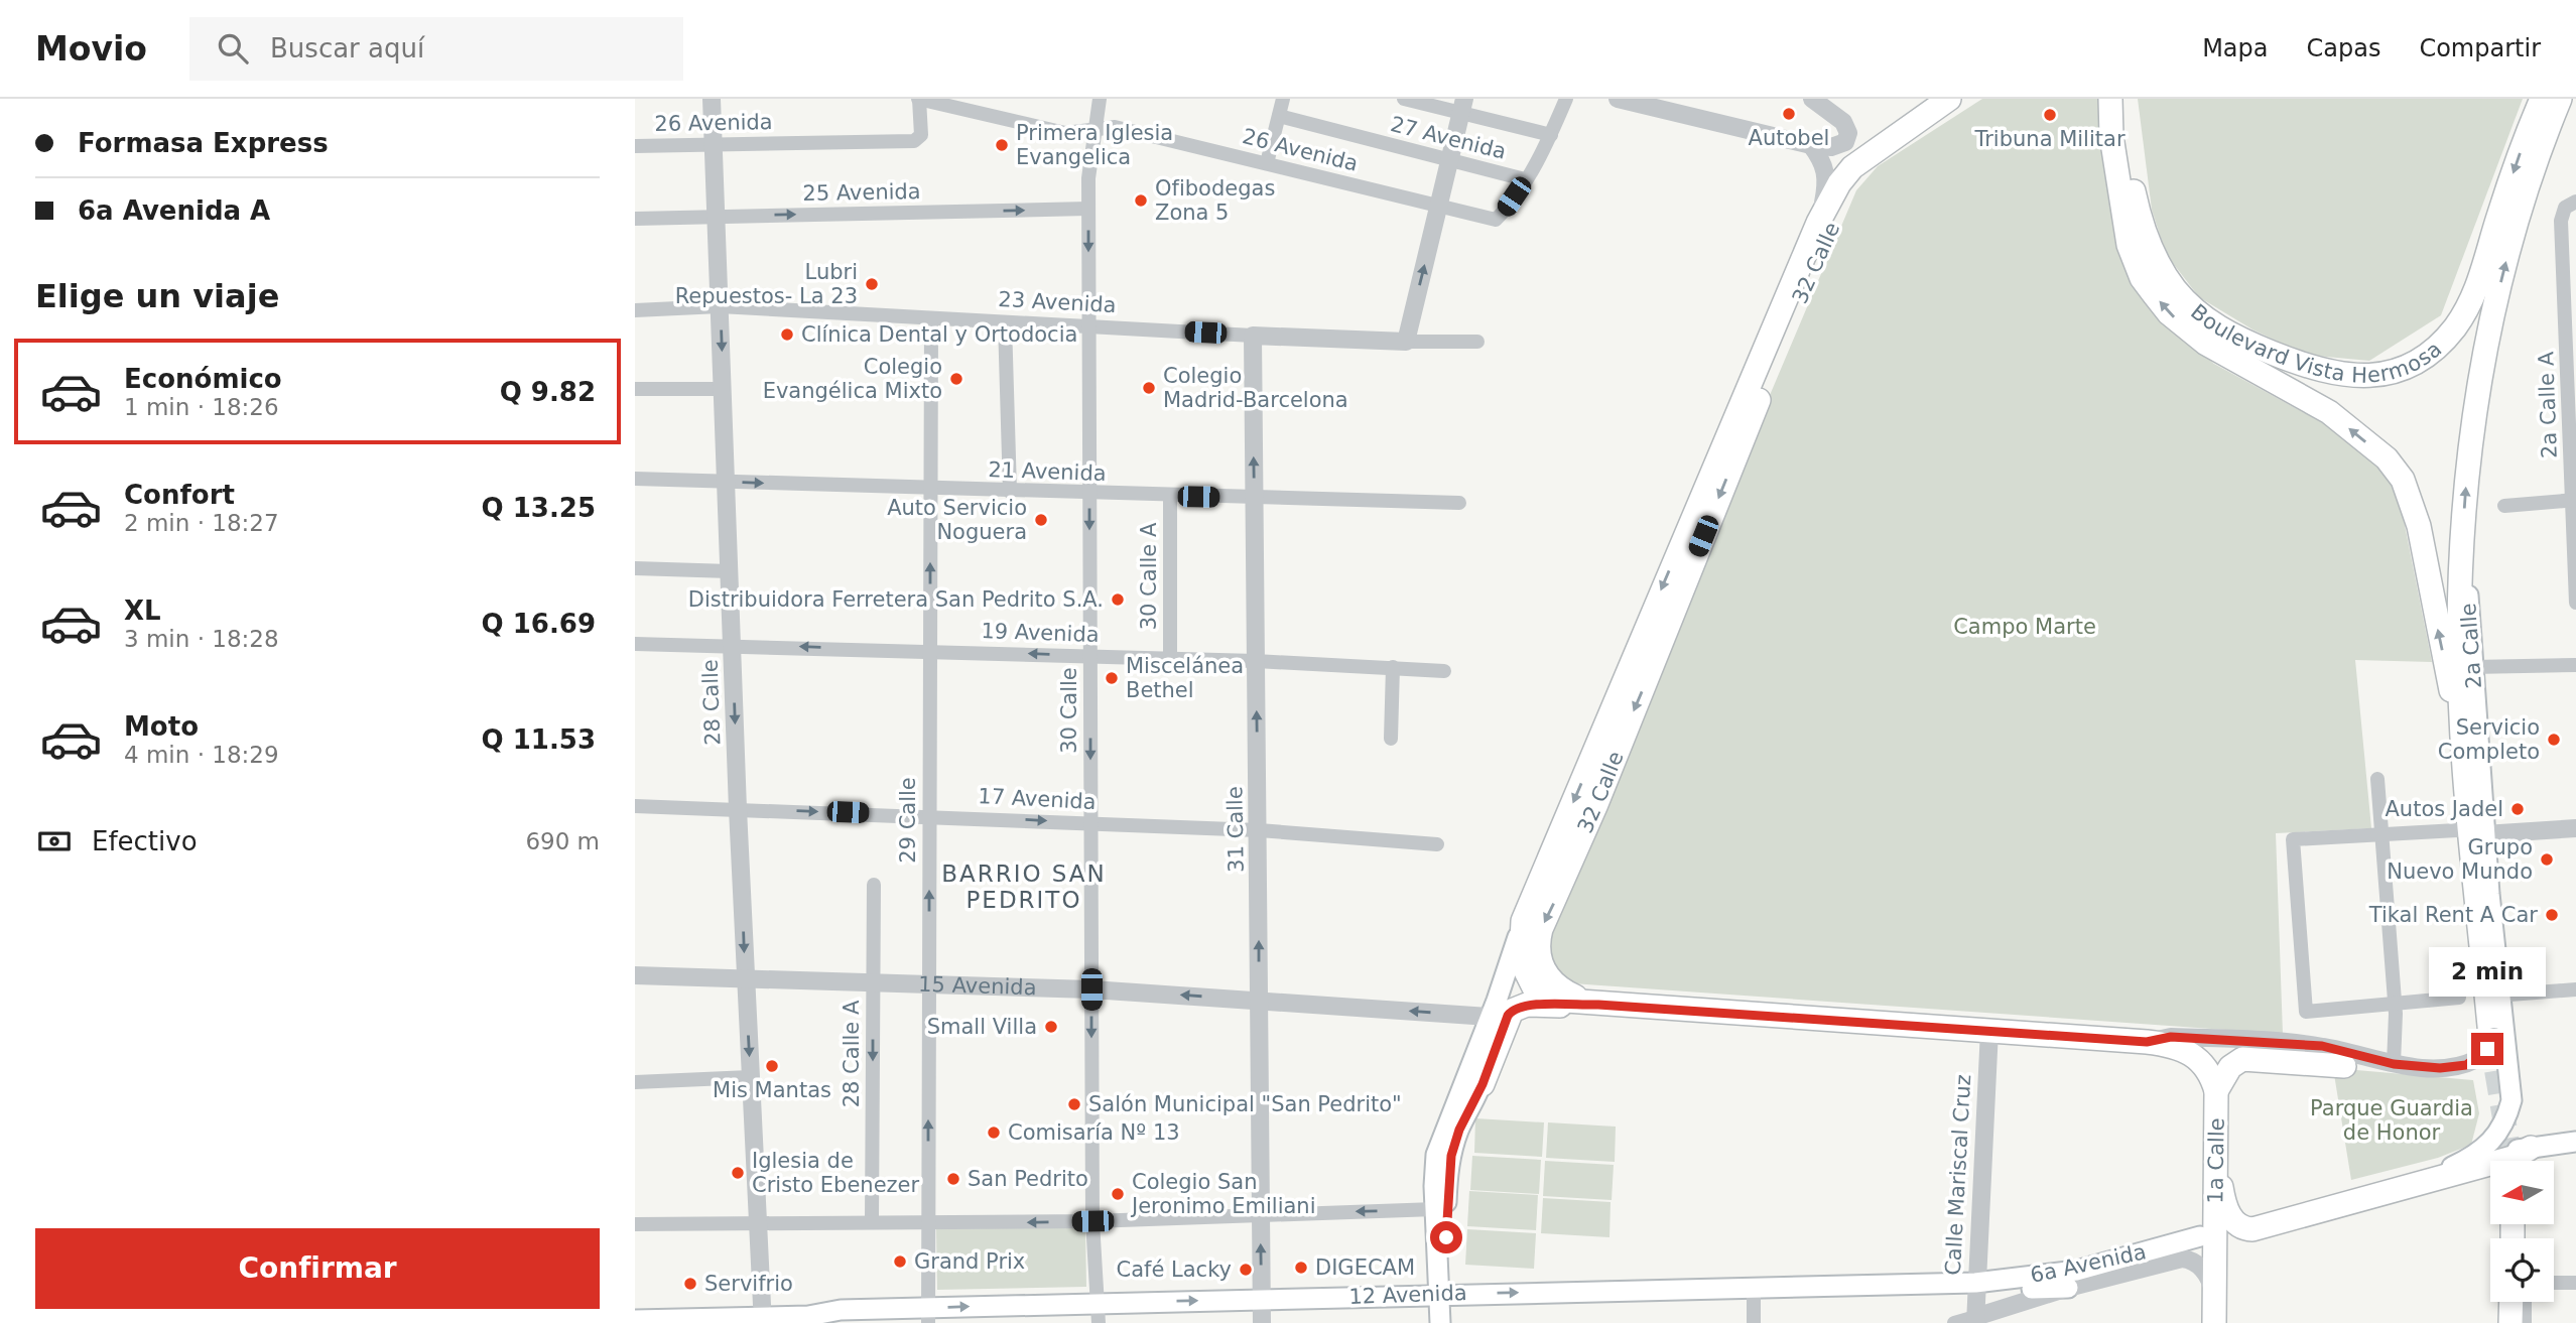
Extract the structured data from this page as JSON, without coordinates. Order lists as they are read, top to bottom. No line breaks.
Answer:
{"streets":{"main road":["32 Calle","Boulevard Vista Hermosa","2a Calle","1a Calle","6a Avenida","12 Avenida"],"street":["26 Avenida","27 Avenida","25 Avenida","23 Avenida","2a Calle A","21 Avenida","30 Calle A","19 Avenida","28 Calle","30 Calle","17 Avenida","29 Calle","31 Calle","15 Avenida","28 Calle A","Calle Mariscal Cruz"]},"crossings":[["26 Avenida","27 Avenida"],["26 Avenida","28 Calle"],["26 Avenida","30 Calle"],["25 Avenida","28 Calle"],["25 Avenida","30 Calle"],["32 Calle","15 Avenida"],["32 Calle","12 Avenida"],["23 Avenida","28 Calle"],["23 Avenida","30 Calle"],["23 Avenida","29 Calle"],["23 Avenida","31 Calle"],["21 Avenida","30 Calle A"],["21 Avenida","28 Calle"],["21 Avenida","30 Calle"],["21 Avenida","29 Calle"],["21 Avenida","31 Calle"],["30 Calle A","19 Avenida"],["19 Avenida","28 Calle"],["19 Avenida","30 Calle"],["19 Avenida","29 Calle"],["19 Avenida","31 Calle"],["28 Calle","17 Avenida"],["28 Calle","15 Avenida"],["28 Calle","12 Avenida"],["30 Calle","17 Avenida"],["30 Calle","15 Avenida"],["30 Calle","12 Avenida"],["17 Avenida","29 Calle"],["17 Avenida","31 Calle"],["29 Calle","15 Avenida"],["29 Calle","12 Avenida"],["31 Calle","15 Avenida"],["31 Calle","12 Avenida"],["15 Avenida","28 Calle A"],["1a Calle","Calle Mariscal Cruz"],["Calle Mariscal Cruz","6a Avenida"],["Calle Mariscal Cruz","12 Avenida"],["6a Avenida","12 Avenida"]],"one_way":["32 Calle","19 Avenida","28 Calle","30 Calle","17 Avenida","29 Calle","31 Calle","15 Avenida","28 Calle A","12 Avenida"],"districts":["BARRIO SAN PEDRITO"],"parks":["Campo Marte","Parque Guardia de Honor"],"places":["Autobel","Tribuna Militar","Primera Iglesia Evangelica","Ofibodegas Zona 5","Lubri Repuestos- La 23","Clínica Dental y Ortodocia","Colegio Evangélica Mixto","Colegio Madrid-Barcelona","Auto Servicio Noguera","Distribuidora Ferretera San Pedrito S.A.","Miscelánea Bethel","Servicio Completo","Autos Jadel","Grupo Nuevo Mundo","Tikal Rent A Car","Small Villa","Mis Mantas","Salón Municipal \"San Pedrito\"","Comisaría Nº 13","Iglesia de Cristo Ebenezer","San Pedrito","Colegio San Jeronimo Emiliani","Grand Prix","DIGECAM","Café Lacky","Servifrio"],"north":"left","page":{"header":"Movio","search":"Buscar aquí","nav":["Mapa","Capas","Compartir"],"banner":["Formasa Express","6a Avenida A"],"heading":"Elige un viaje","list":[{"name":"Económico","note":"1 min · 18:26","value":"Q 9.82"},{"name":"Confort","note":"2 min · 18:27","value":"Q 13.25"},{"name":"XL","note":"3 min · 18:28","value":"Q 16.69"},{"name":"Moto","note":"4 min · 18:29","value":"Q 11.53"}],"pay":["Efectivo","690 m"],"bubble":"2 min","buttons":"Confirmar"}}
